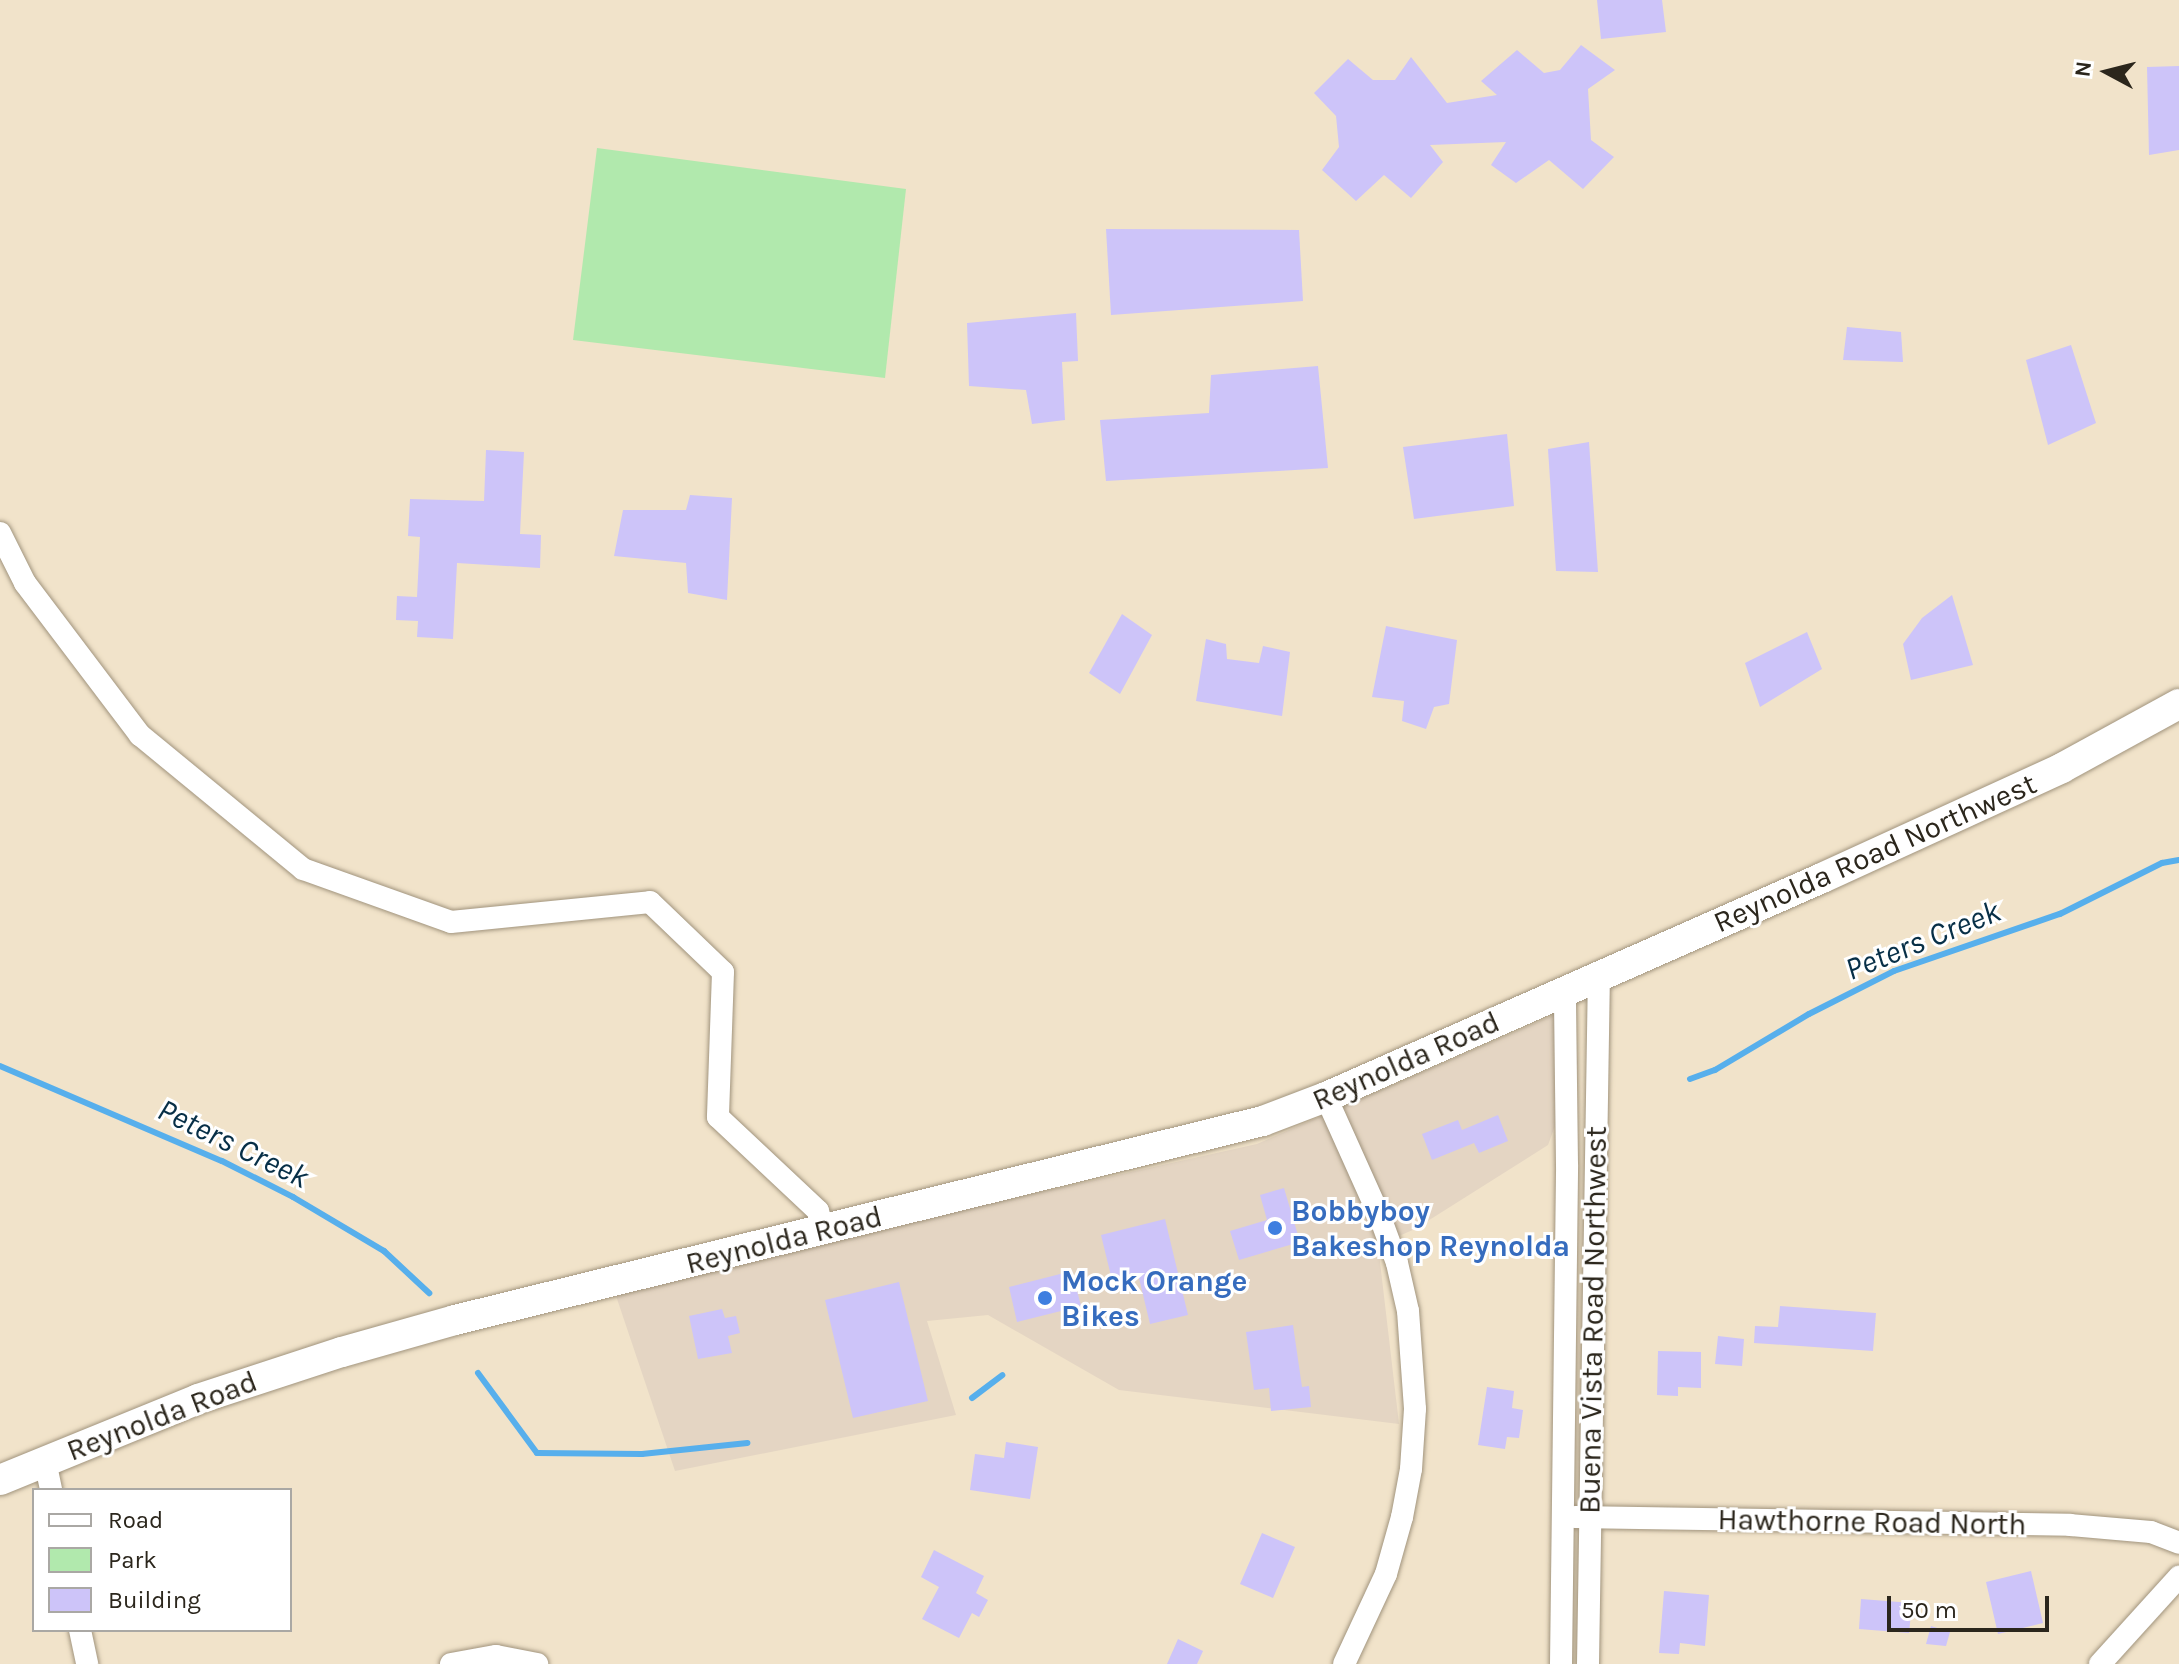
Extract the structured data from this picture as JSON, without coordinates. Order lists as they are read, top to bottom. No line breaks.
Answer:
{"streets":{"main road":["Reynolda Road Northwest","Reynolda Road"],"street":["Buena Vista Road Northwest","Hawthorne Road North"]},"crossings":[["Reynolda Road Northwest","Reynolda Road"],["Reynolda Road Northwest","Buena Vista Road Northwest"],["Reynolda Road","Buena Vista Road Northwest"],["Buena Vista Road Northwest","Hawthorne Road North"]],"water":["Peters Creek"],"places":["Bobbyboy Bakeshop Reynolda","Mock Orange Bikes"],"legend":["Road","Park","Building"],"scale_bar":"50 m","north":"left"}
